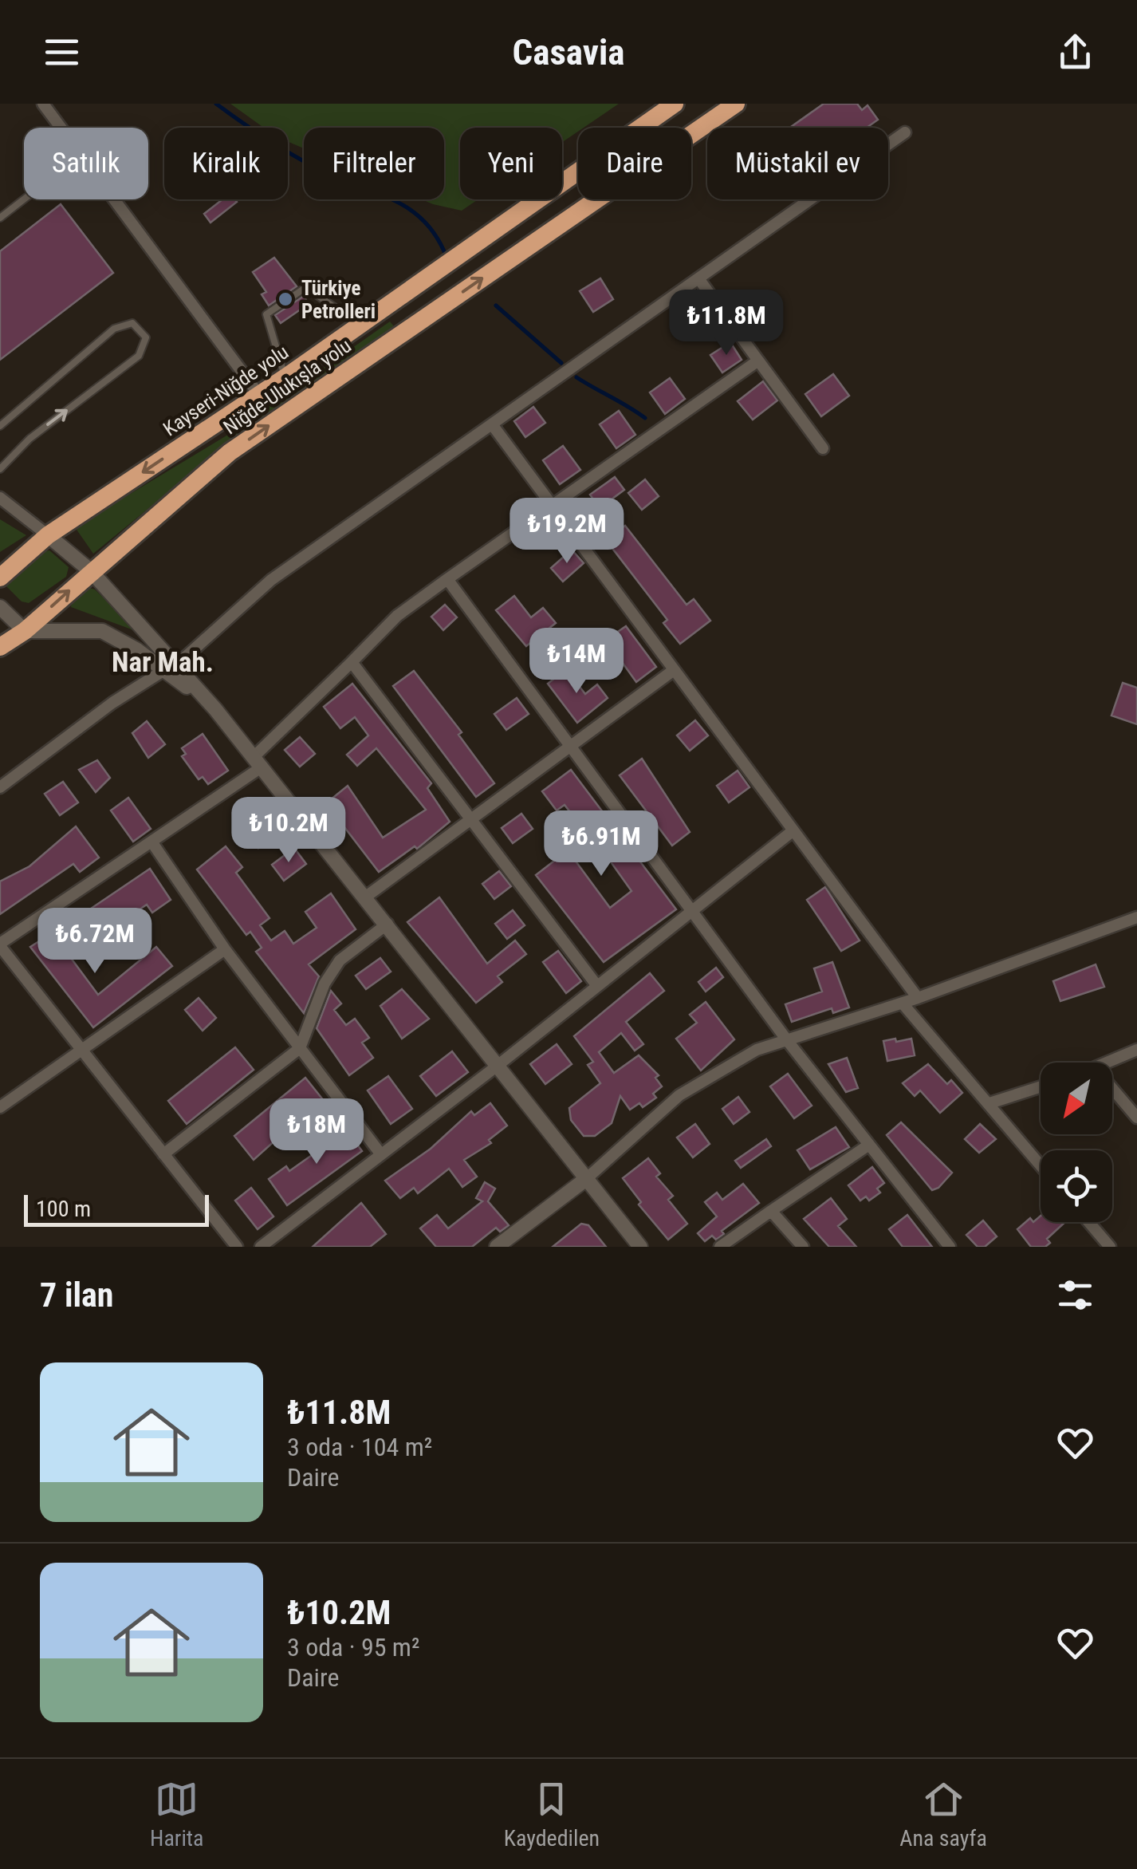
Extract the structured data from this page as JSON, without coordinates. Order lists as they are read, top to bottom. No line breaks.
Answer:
{"streets":{"highway":["Niğde-Ulukışla yolu","Kayseri-Niğde yolu"]},"one_way":["Niğde-Ulukışla yolu"],"districts":["Nar Mah."],"places":["Türkiye Petrolleri"],"scale_bar":"100 m","north":"bottom left","page":{"header":"Casavia","chip":["Satılık","Kiralık","Filtreler","Yeni","Daire","Müstakil ev"],"price":["₺11.8M","₺19.2M","₺14M","₺10.2M","₺6.91M","₺6.72M","₺18M"],"scale":"100 m","heading":"7 ilan","list":[{"name":"₺11.8M","note":"3 oda · 104 m² · Daire"},{"name":"₺10.2M","note":"3 oda · 95 m² · Daire"}],"tabs":["Harita","Kaydedilen","Ana sayfa"]}}
